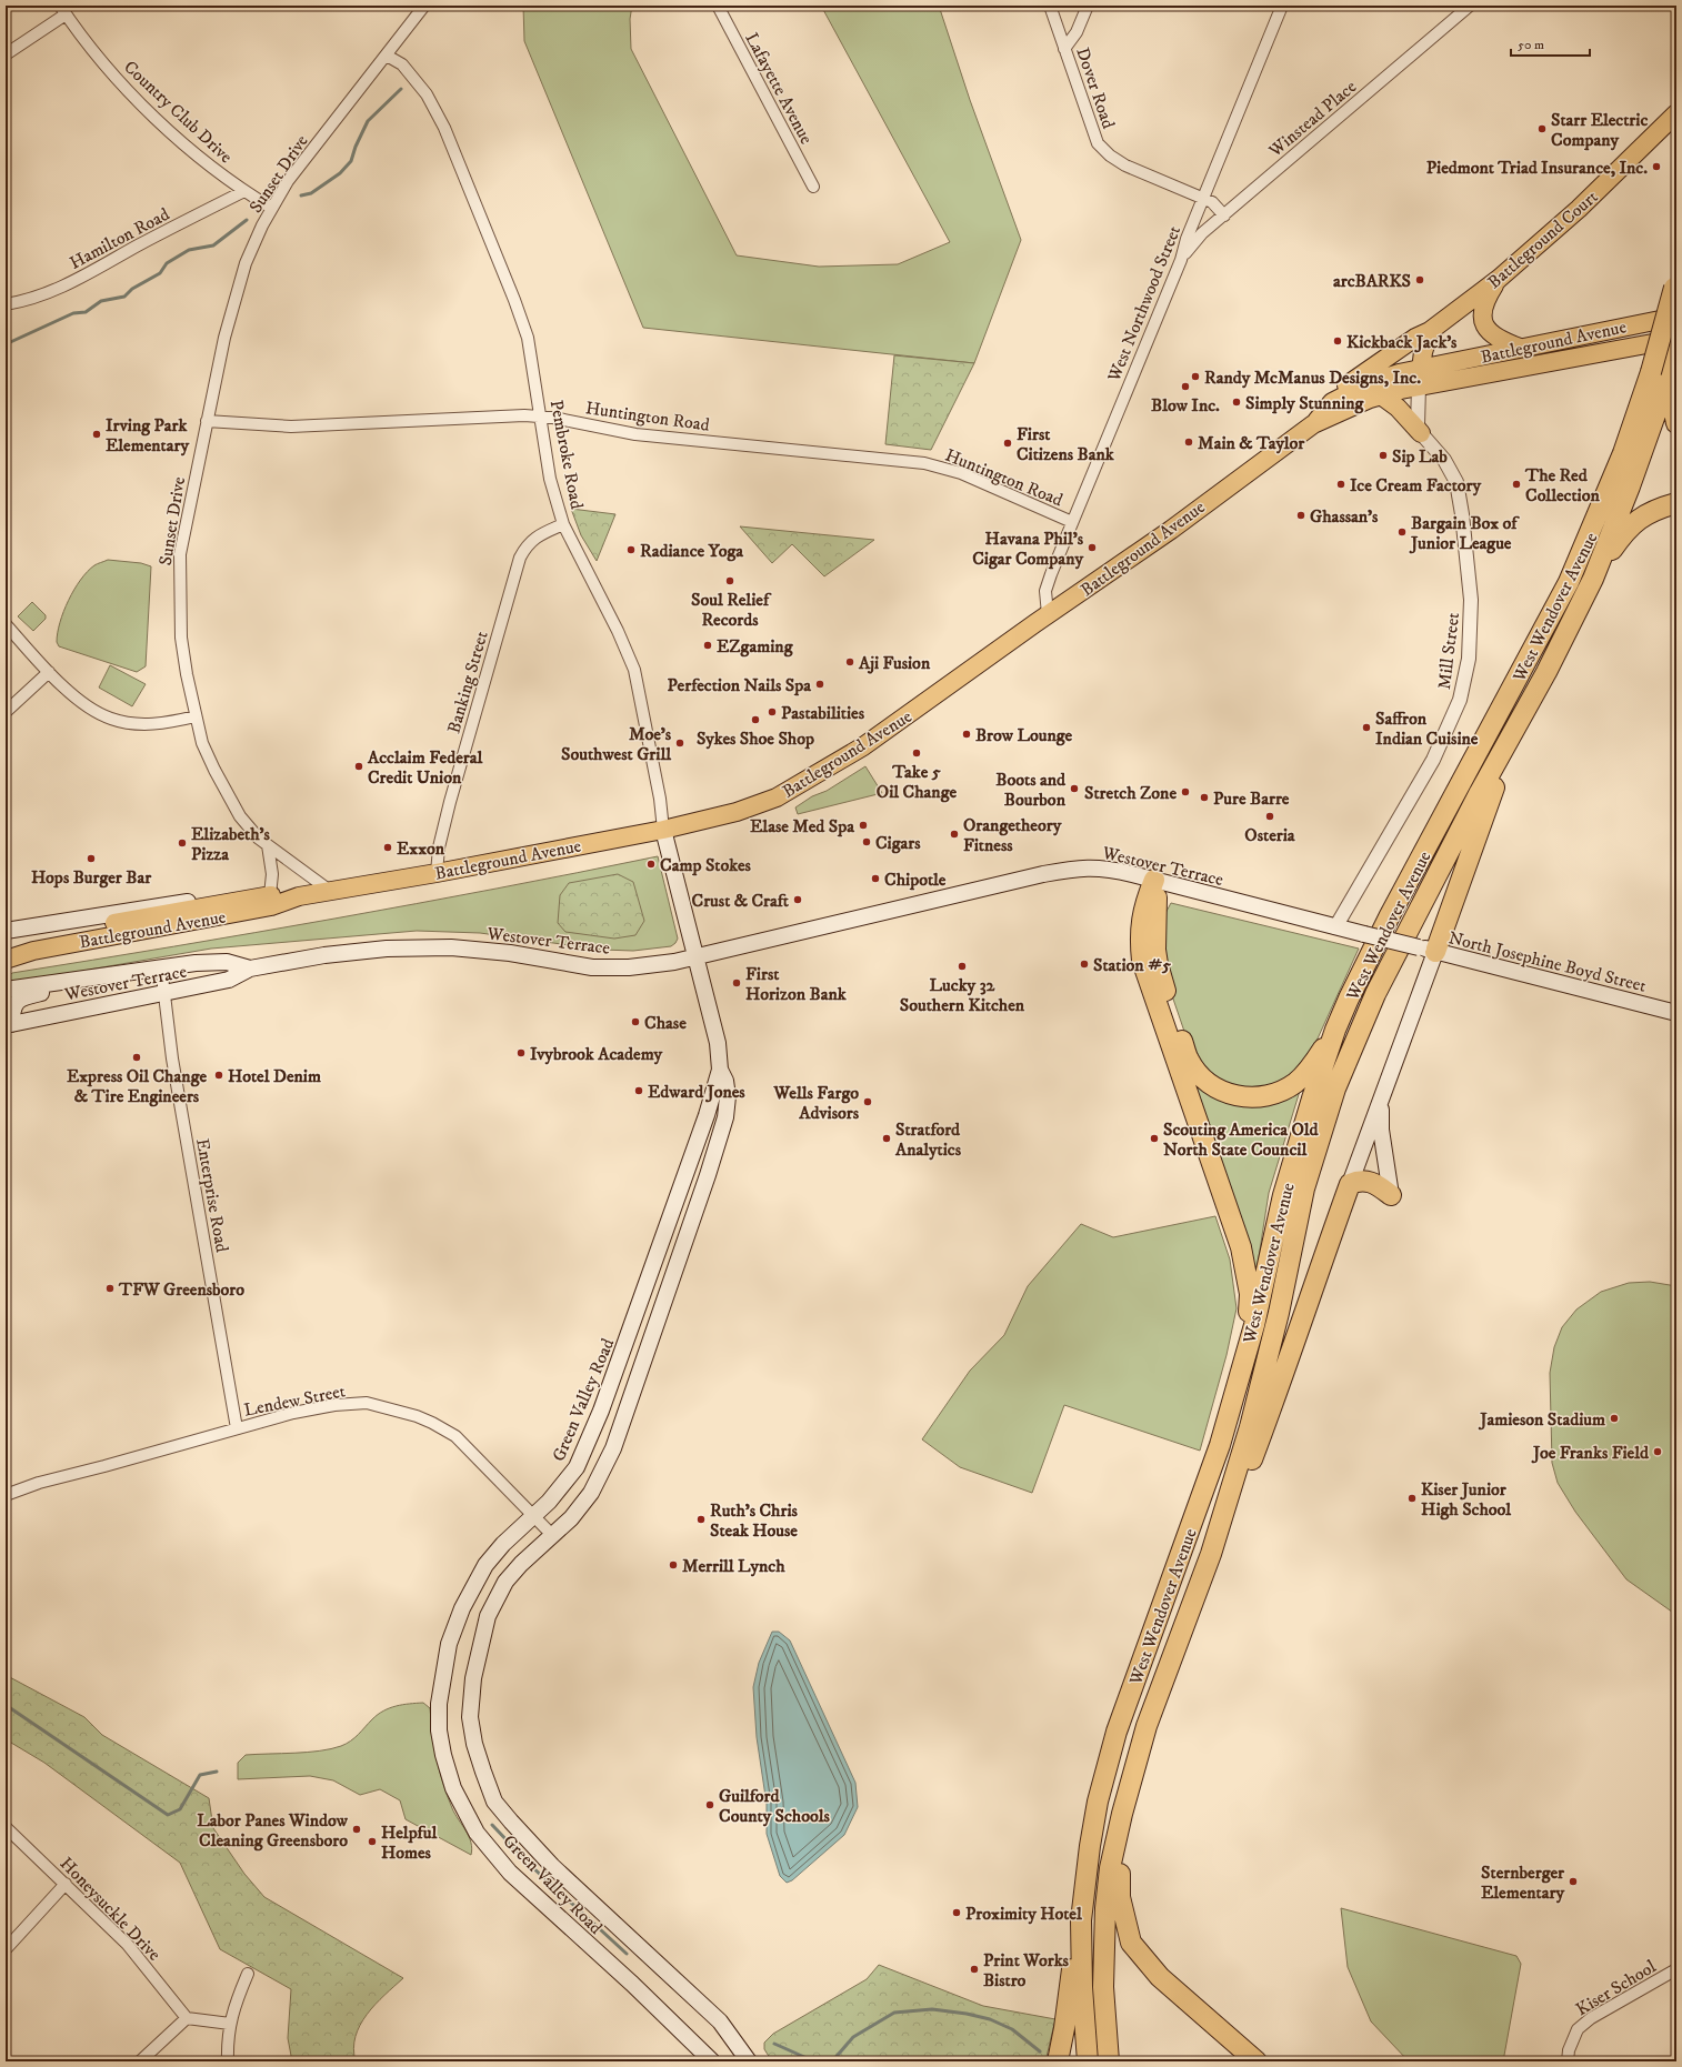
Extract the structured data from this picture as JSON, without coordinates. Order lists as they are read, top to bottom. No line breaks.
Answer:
{"streets":{"highway":["West Wendover Avenue"],"main road":["Battleground Court","Battleground Avenue","Pembroke Road","Westover Terrace","North Josephine Boyd Street","Green Valley Road"],"street":["Lafayette Avenue","Dover Road","Country Club Drive","Winstead Place","Sunset Drive","Hamilton Road","West Northwood Street","Huntington Road","Mill Street","Banking Street","Enterprise Road","Lendew Street","Honeysuckle Drive","Kiser School"]},"crossings":[["Dover Road","Winstead Place"],["Dover Road","West Northwood Street"],["Country Club Drive","Sunset Drive"],["Country Club Drive","Hamilton Road"],["Winstead Place","West Northwood Street"],["Sunset Drive","Battleground Avenue"],["Sunset Drive","Huntington Road"],["Sunset Drive","Pembroke Road"],["Battleground Court","Battleground Avenue"],["West Northwood Street","Battleground Avenue"],["West Northwood Street","Huntington Road"],["Battleground Avenue","Pembroke Road"],["Battleground Avenue","Mill Street"],["Battleground Avenue","Banking Street"],["Huntington Road","Pembroke Road"],["Pembroke Road","Banking Street"],["Pembroke Road","Westover Terrace"],["Pembroke Road","Green Valley Road"],["Mill Street","Westover Terrace"],["Westover Terrace","North Josephine Boyd Street"],["Westover Terrace","Enterprise Road"],["Westover Terrace","Green Valley Road"],["Enterprise Road","Lendew Street"],["Lendew Street","Green Valley Road"]],"places":["Starr Electric Company","Piedmont Triad Insurance, Inc.","arcBARKS","Kickback Jack's","Randy McManus Designs, Inc.","Blow Inc.","Simply Stunning","Irving Park Elementary","Main & Taylor","First Citizens Bank","Sip Lab","Ice Cream Factory","The Red Collection","Ghassan's","Bargain Box of Junior League","Havana Phil's Cigar Company","Radiance Yoga","Soul Relief Records","EZgaming","Aji Fusion","Perfection Nails Spa","Pastabilities","Sykes Shoe Shop","Saffron Indian Cuisine","Brow Lounge","Moe's Southwest Grill","Take 5 Oil Change","Acclaim Federal Credit Union","Boots and Bourbon","Stretch Zone","Pure Barre","Osteria","Elase Med Spa","Orangetheory Fitness","Cigars","Elizabeth's Pizza","Exxon","Hops Burger Bar","Camp Stokes","Chipotle","Crust & Craft","Station #5","Lucky 32 Southern Kitchen","First Horizon Bank","Chase","Ivybrook Academy","Express Oil Change & Tire Engineers","Hotel Denim","Edward Jones","Wells Fargo Advisors","Stratford Analytics","Scouting America Old North State Council","TFW Greensboro","Jamieson Stadium","Joe Franks Field","Kiser Junior High School","Ruth's Chris Steak House","Merrill Lynch","Guilford County Schools","Labor Panes Window Cleaning Greensboro","Helpful Homes","Sternberger Elementary","Proximity Hotel","Print Works Bistro"],"scale_bar":"50 m"}
